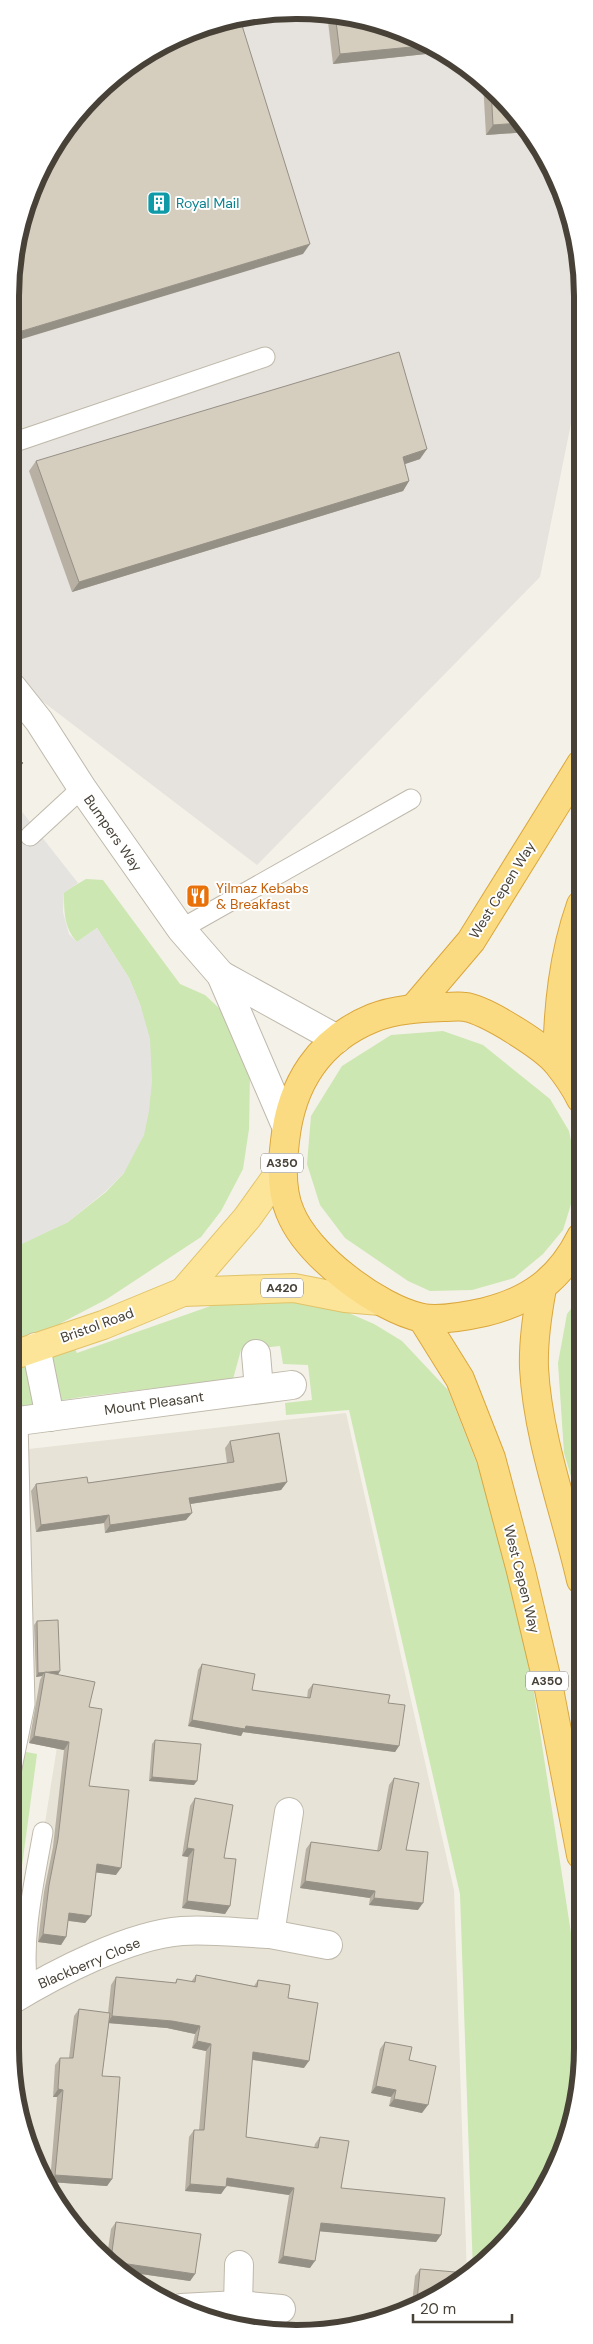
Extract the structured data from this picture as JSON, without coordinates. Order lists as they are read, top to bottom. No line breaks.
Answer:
{"streets":{"highway":["West Cepen Way","A350"],"main road":["A420","Bristol Road"],"street":["Bumpers Way","Mount Pleasant","Blackberry Close"]},"crossings":[["Bumpers Way","A350"],["West Cepen Way","A350"],["A350","Bristol Road"]],"places":{"building":["Royal Mail"],"restaurant":["Yilmaz Kebabs & Breakfast"]},"scale_bar":"20 m"}
